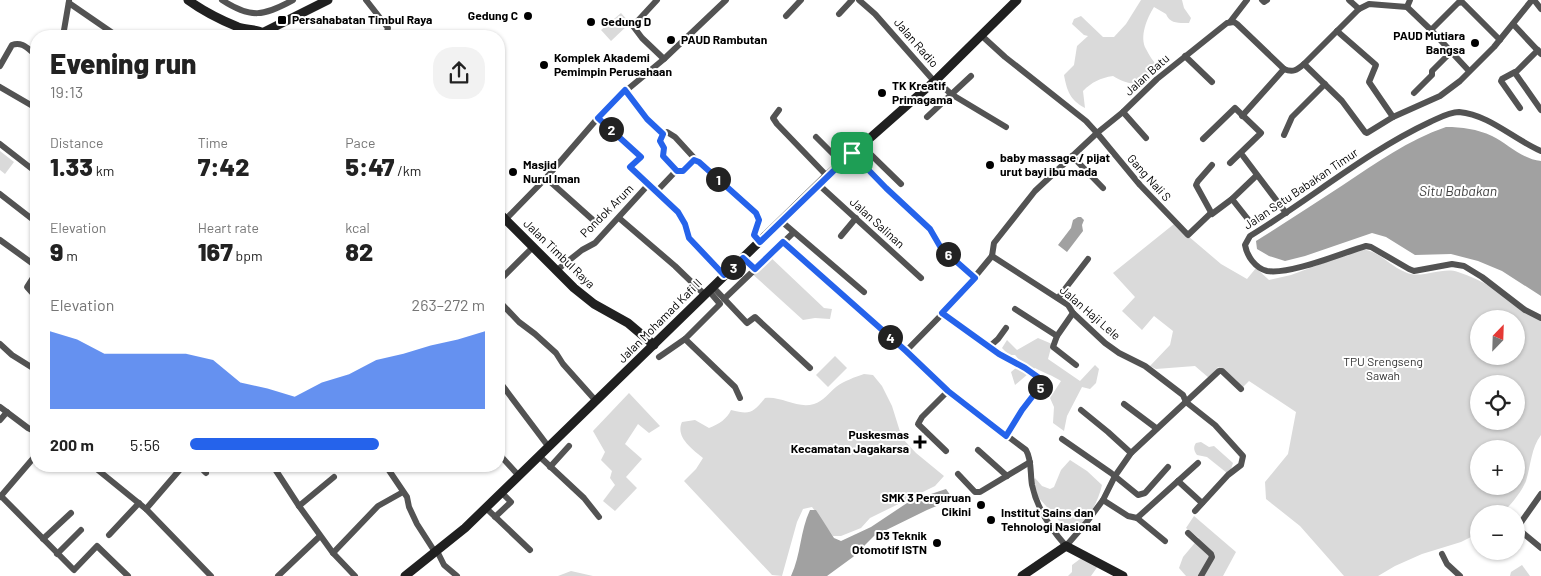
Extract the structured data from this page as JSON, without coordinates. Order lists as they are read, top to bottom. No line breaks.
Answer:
{"streets":{"main road":["Jalan Timbul Raya","Jalan Mohamad Kafi II"],"street":["Jalan Radio","Jalan Batu","Gang Nali S","Jalan Setu Babakan Timur","Pondok Arum","Jalan Salinan","Jalan Haji Lele"]},"crossings":[["Jalan Radio","Jalan Mohamad Kafi II"],["Jalan Batu","Gang Nali S"],["Jalan Batu","Jalan Haji Lele"],["Gang Nali S","Jalan Mohamad Kafi II"],["Pondok Arum","Jalan Timbul Raya"],["Jalan Salinan","Jalan Mohamad Kafi II"],["Jalan Timbul Raya","Jalan Mohamad Kafi II"]],"water":["Situ Babakan"],"parks":["TPU Srengseng Sawah"],"places":{"other":["Gedung C","Gedung D","PAUD Rambutan","PAUD Mutiara Bangsa","Komplek Akademi Pemimpin Perusahaan","TK Kreatif Primagama","baby massage / pijat urut bayi ibu mada","Masjid Nurul Iman","SMK 3 Perguruan Cikini","Institut Sains dan Tehnologi Nasional","D3 Teknik Otomotif ISTN"],"transit":["Persahabatan Timbul Raya"],"health":["Puskesmas Kecamatan Jagakarsa"]},"north":"top right","page":{"heading":["Evening run","19:13"],"stats":[["Distance","1.33 km"],["Time","7:42"],["Pace","5:47 /km"],["Elevation","9 m"],["Heart rate","167 bpm"],["kcal","82"]],"pins":["2","1","6","3","4","5"],"chart":["Elevation","263–272 m"],"map_buttons":["+","−"],"list":[{"name":"200 m","note":"5:56"}]}}
